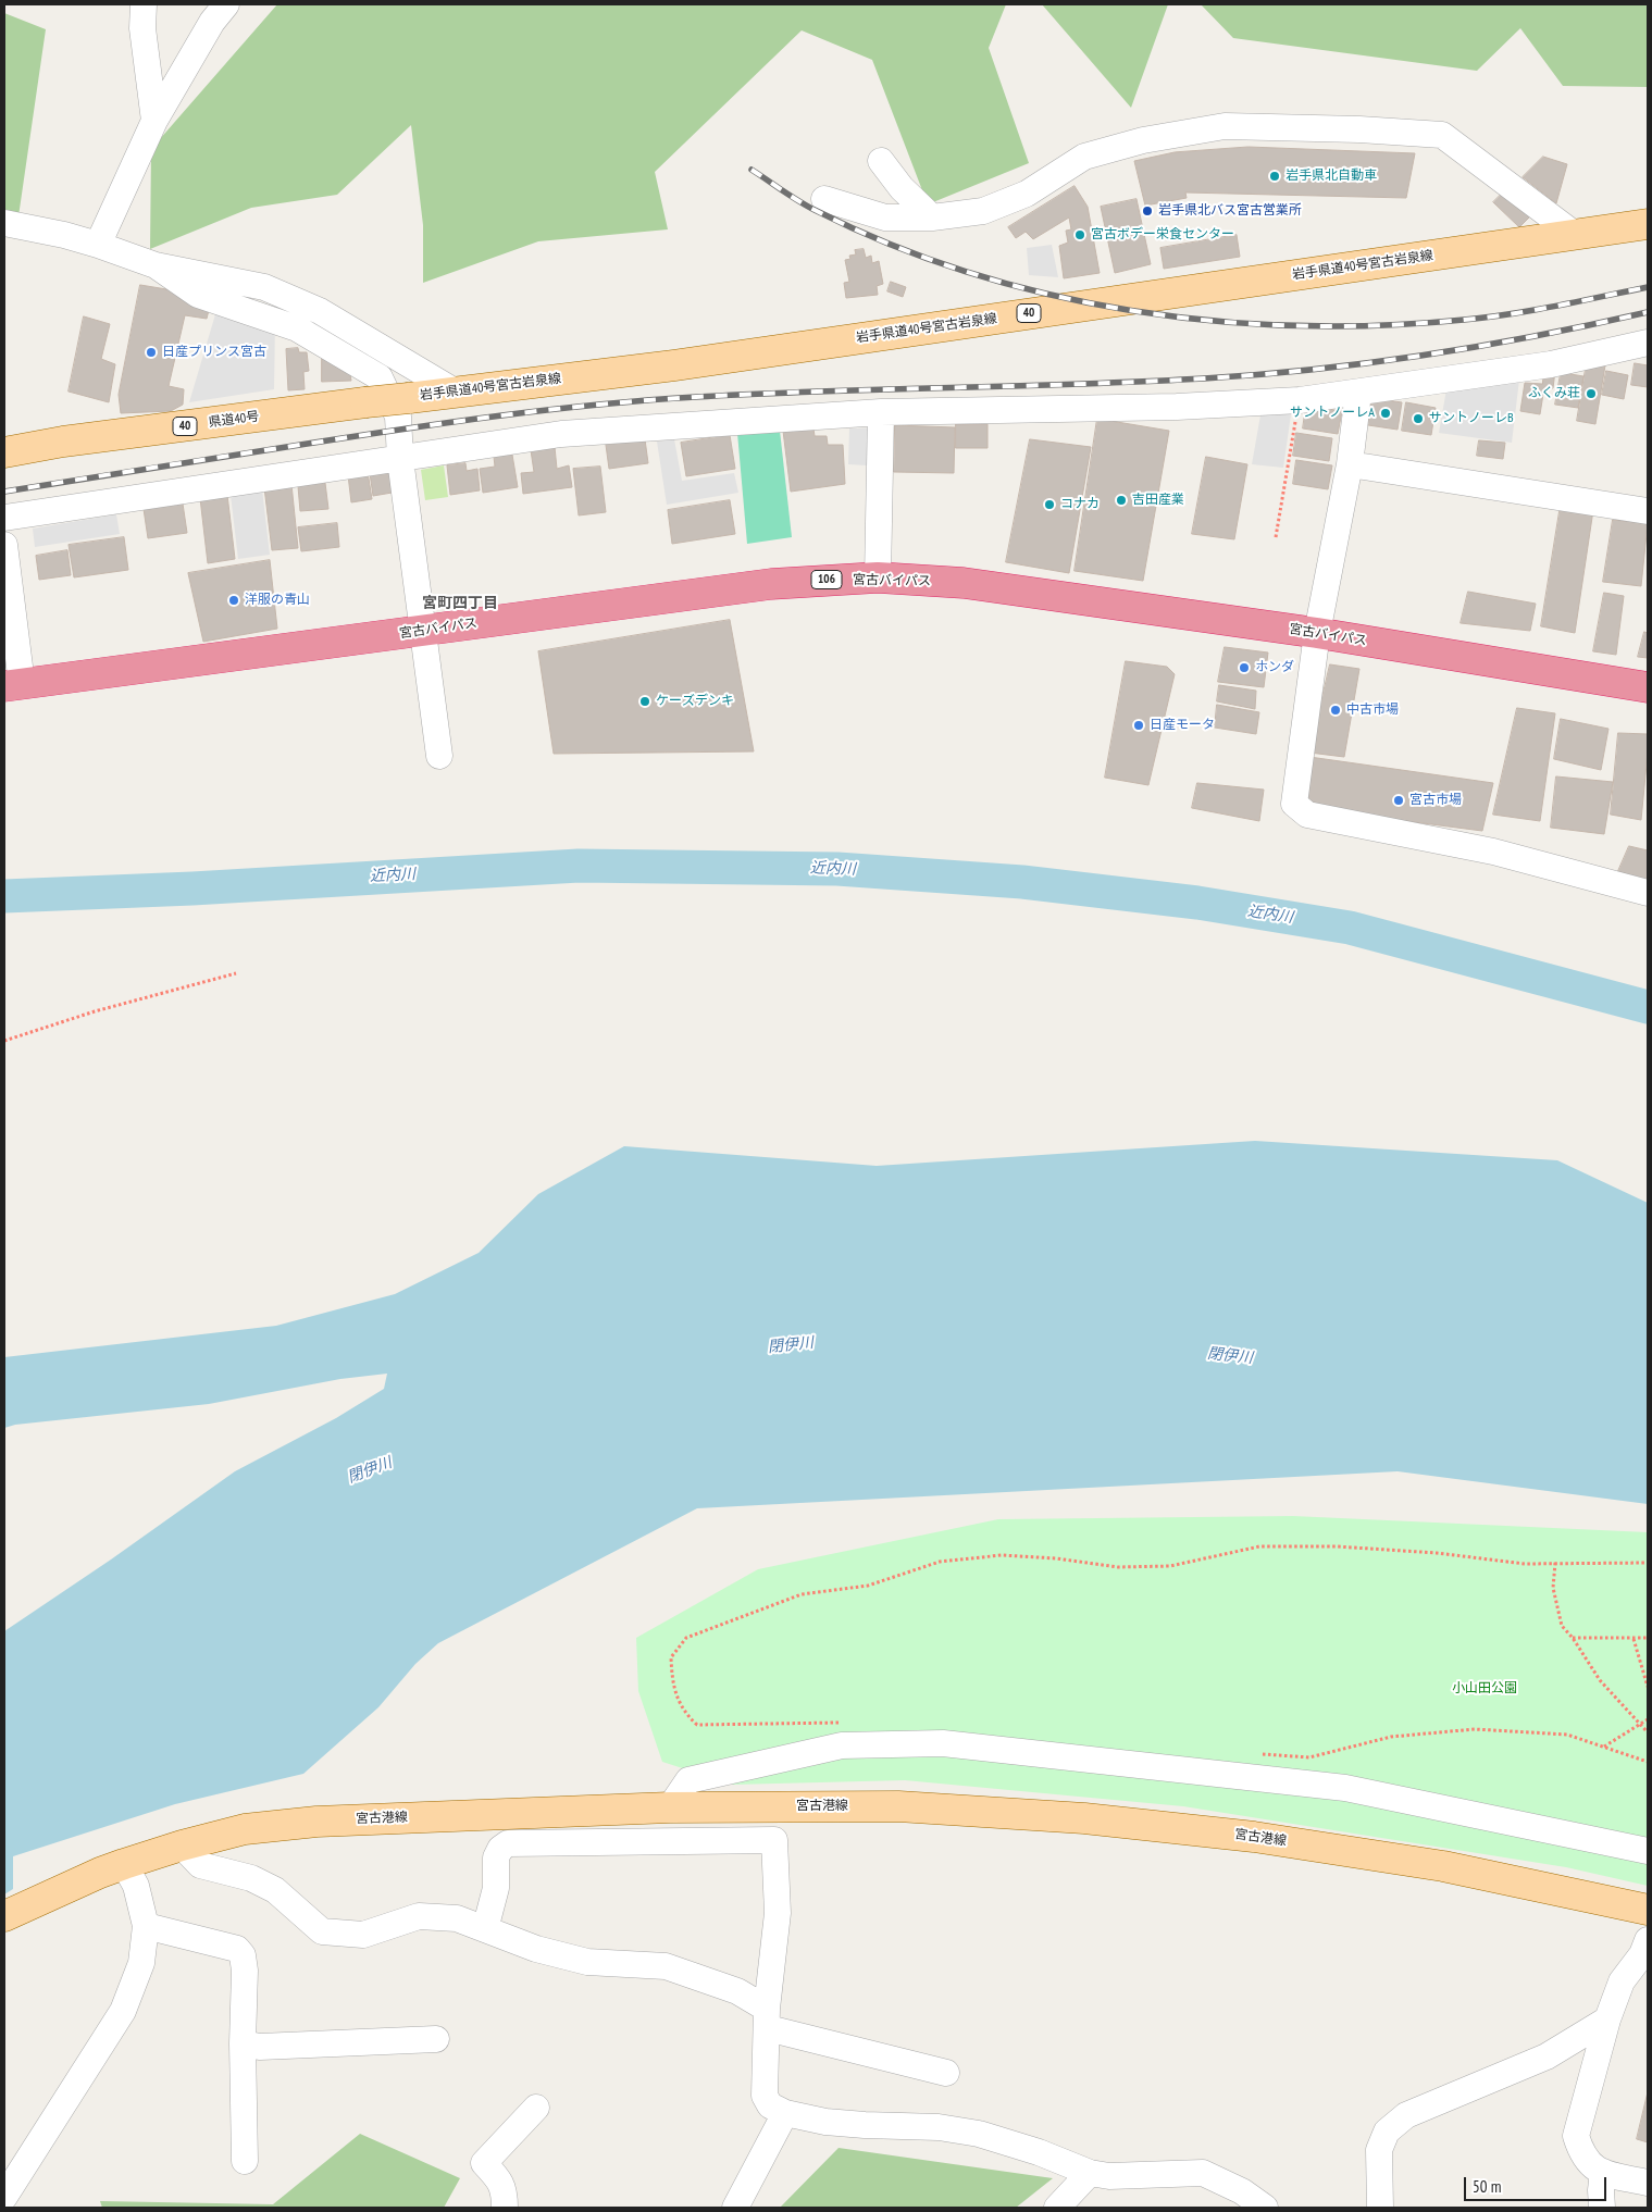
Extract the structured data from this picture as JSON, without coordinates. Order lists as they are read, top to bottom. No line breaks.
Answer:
{"streets":{"highway":["106","宮古バイパス"],"main road":["岩手県道40号宮古岩泉線","40","県道40号","宮古港線"]},"crossings":[["岩手県道40号宮古岩泉線","県道40号"]],"districts":["宮町四丁目"],"water":["近内川","閉伊川"],"parks":["小山田公園"],"places":["岩手県北自動車","岩手県北バス宮古営業所","宮古ボデー栄食センター","日産プリンス宮古","ふくみ荘","サントノーレA","サントノーレB","吉田産業","コナカ","洋服の青山","ホンダ","ケーズデンキ","中古市場","日産モータ","宮古市場"],"scale_bar":"50 m"}
